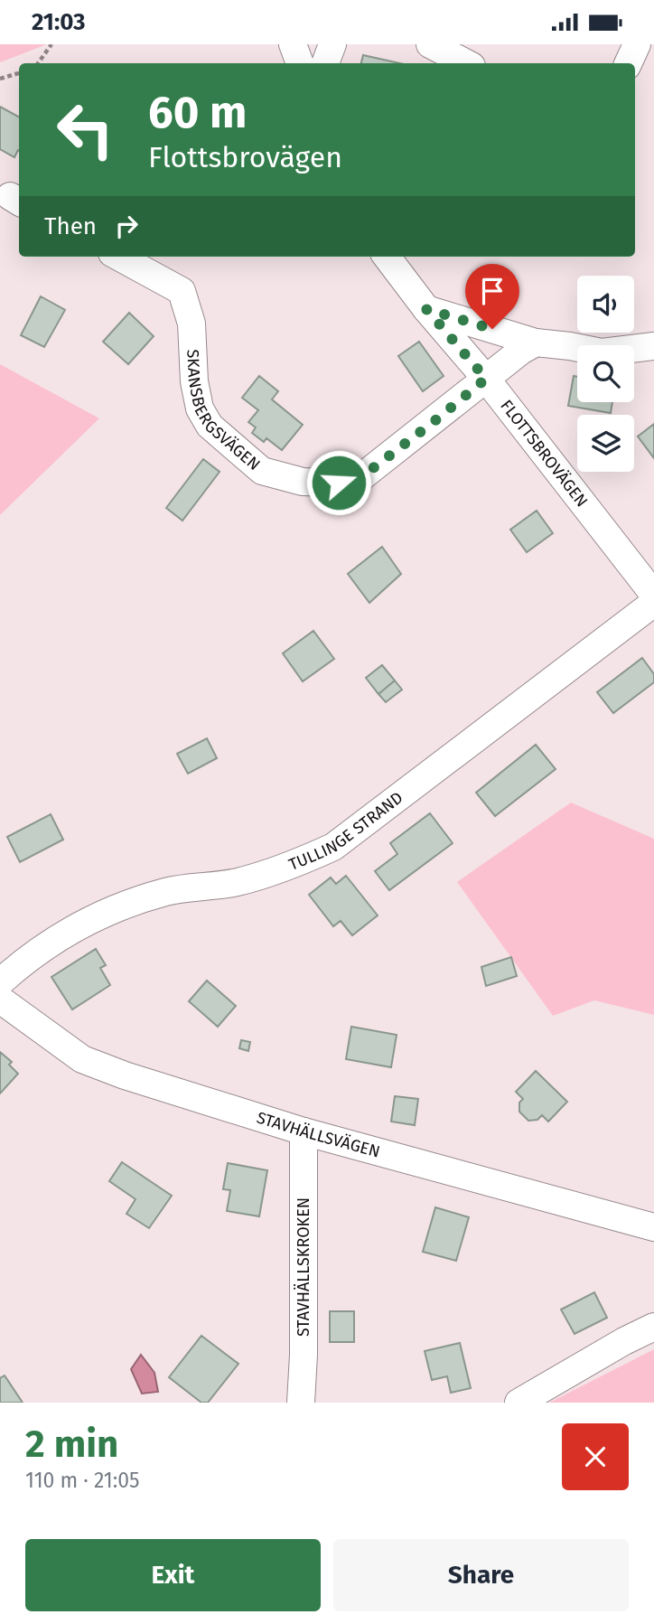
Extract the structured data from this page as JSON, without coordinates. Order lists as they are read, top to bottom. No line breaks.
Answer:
{"streets":{"street":["SKANSBERGSVÄGEN","FLOTTSBROVÄGEN","TULLINGE STRAND","STAVHÄLLSVÄGEN","STAVHÄLLSKROKEN"]},"crossings":[["SKANSBERGSVÄGEN","FLOTTSBROVÄGEN"],["STAVHÄLLSVÄGEN","STAVHÄLLSKROKEN"]],"page":{"status":"21:03","turn":["60 m","Flottsbrovägen"],"then":"Then","heading":["2 min","110 m · 21:05"],"buttons":["Exit","Share"]}}
